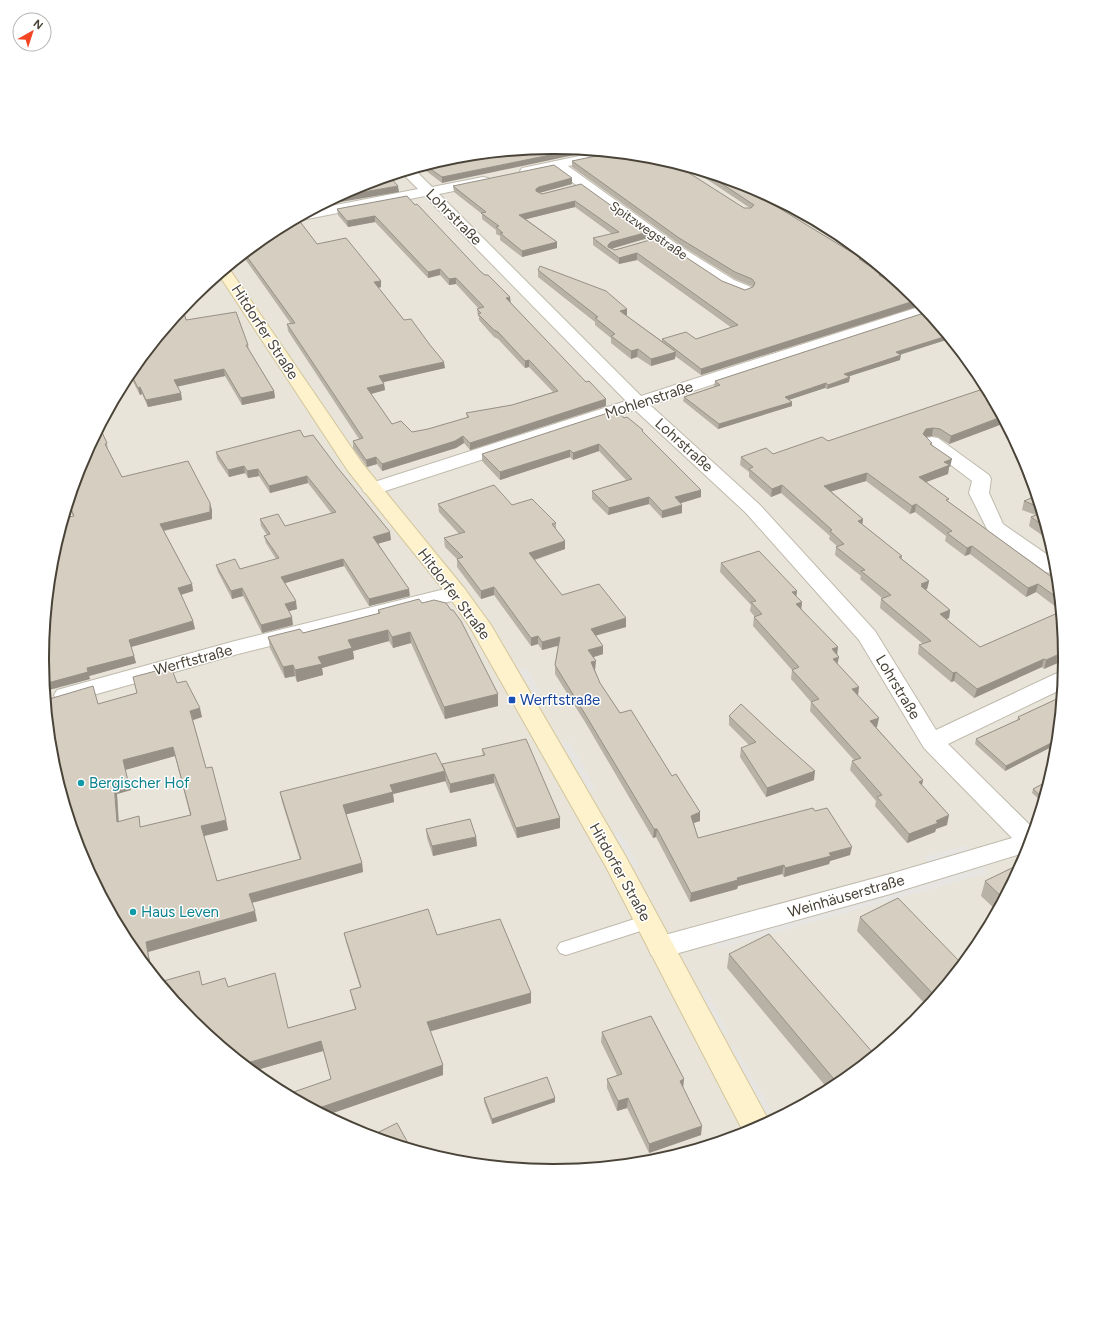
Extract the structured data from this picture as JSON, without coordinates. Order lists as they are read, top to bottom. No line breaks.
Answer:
{"streets":{"street":["Lohrstraße","Spitzwegstraße","Hitdorfer Straße","Mohlenstraße","Werftstraße","Weinhäuserstraße"]},"crossings":[["Lohrstraße","Mohlenstraße"],["Hitdorfer Straße","Mohlenstraße"],["Hitdorfer Straße","Werftstraße"],["Hitdorfer Straße","Weinhäuserstraße"]],"places":{"transit":["Werftstraße"],"other":["Bergischer Hof","Haus Leven"]},"north":"top right"}
